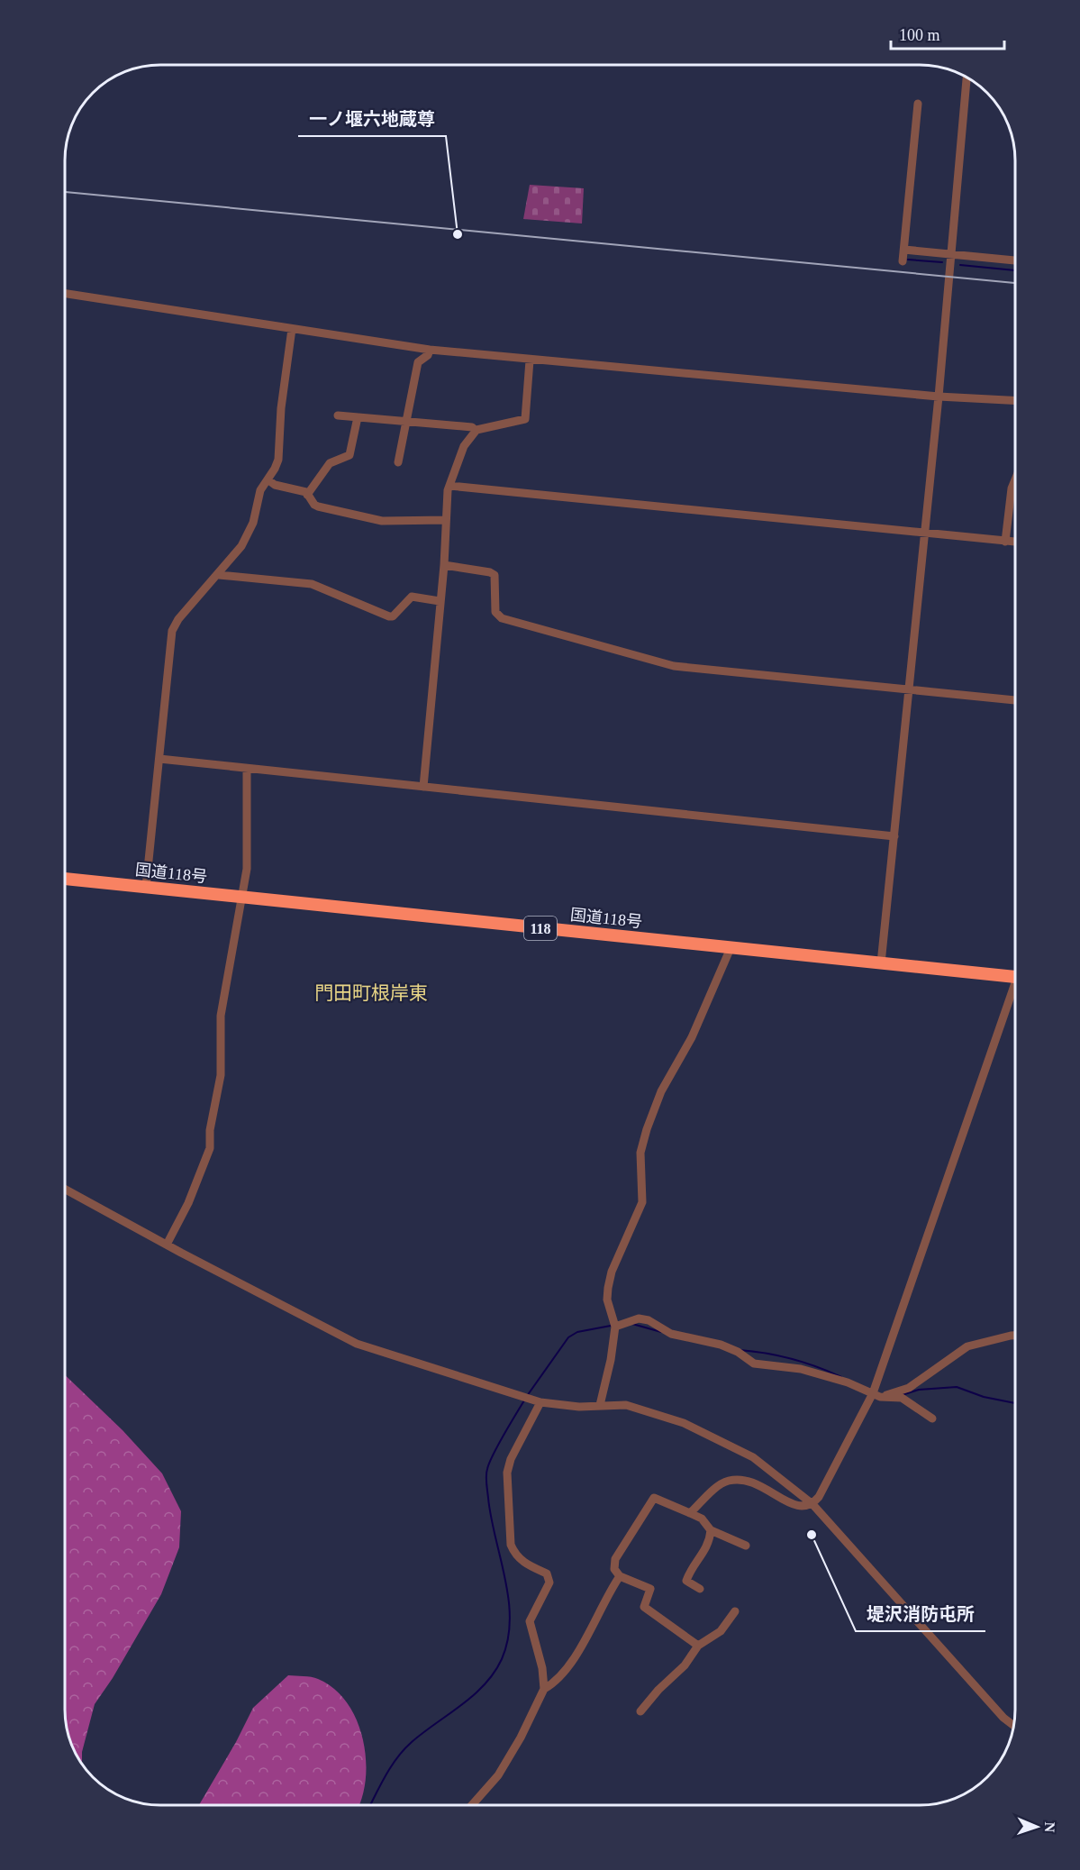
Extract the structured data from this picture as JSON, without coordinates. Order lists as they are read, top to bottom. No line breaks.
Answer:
{"streets":{"highway":["国道118号","118"]},"districts":["門田町根岸東"],"places":["一ノ堰六地蔵尊","堤沢消防屯所"],"scale_bar":"100 m","north":"right"}
